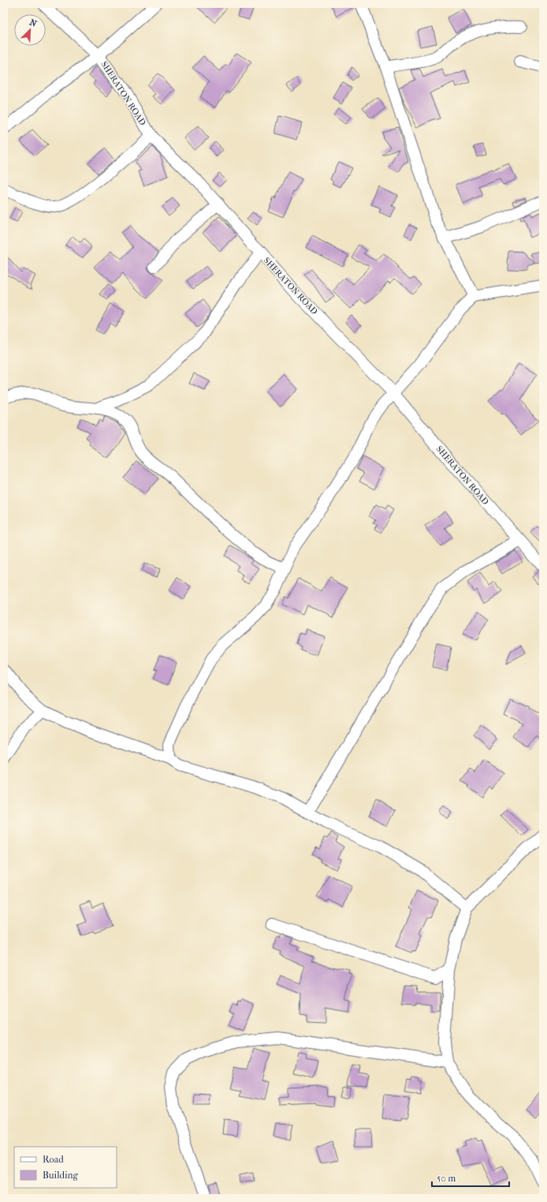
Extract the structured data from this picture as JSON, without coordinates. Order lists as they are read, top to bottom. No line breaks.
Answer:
{"streets":{"street":["SHERATON ROAD"]},"legend":["Road","Building"],"scale_bar":"50 m","north":"top right"}
